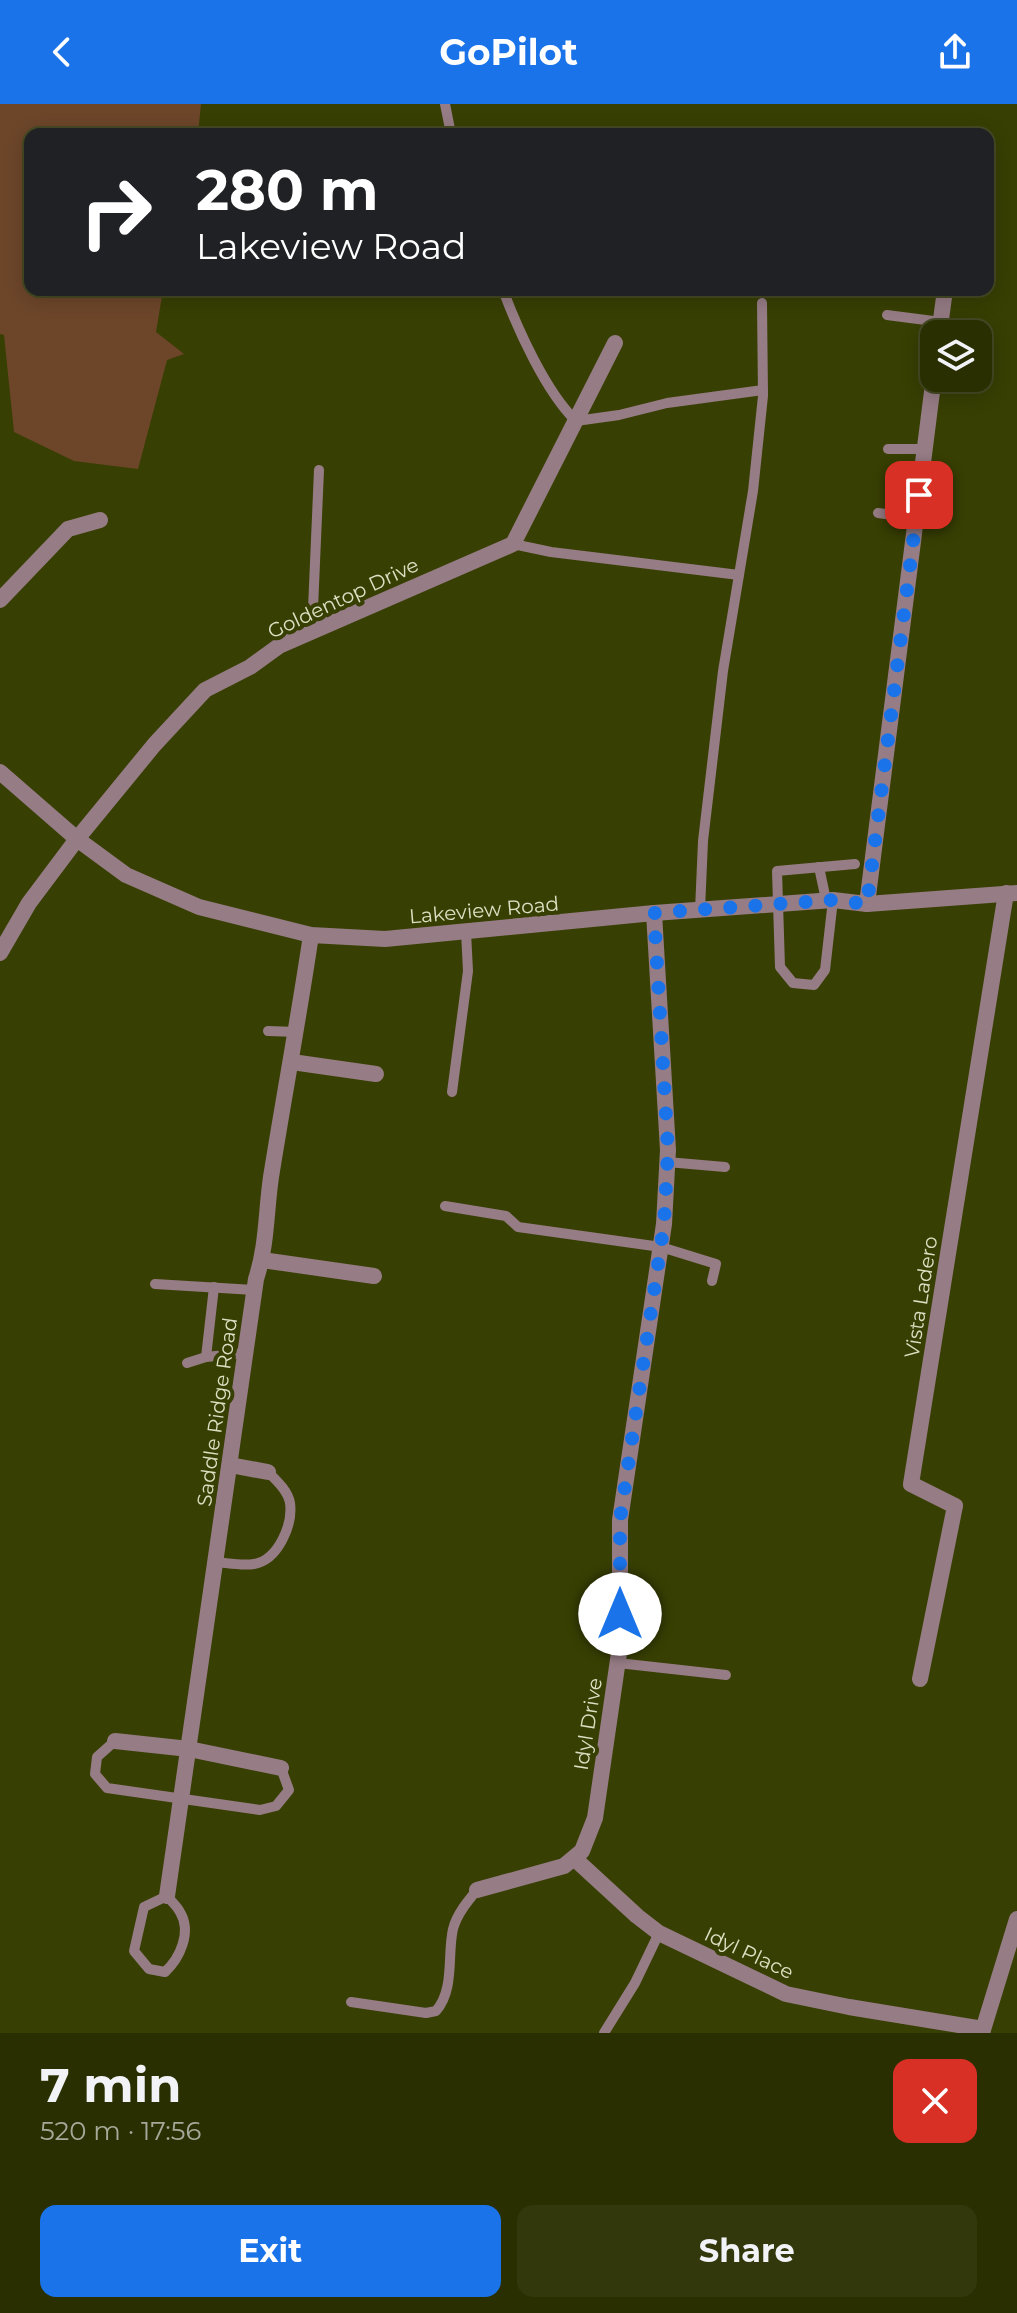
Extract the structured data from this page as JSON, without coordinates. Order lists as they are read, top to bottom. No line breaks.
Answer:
{"streets":{"street":["Goldentop Drive","Lakeview Road","Vista Ladero","Saddle Ridge Road","Idyl Drive","Idyl Place"]},"crossings":[["Goldentop Drive","Lakeview Road"],["Lakeview Road","Vista Ladero"],["Lakeview Road","Saddle Ridge Road"],["Lakeview Road","Idyl Drive"],["Idyl Drive","Idyl Place"]],"page":{"header":"GoPilot","turn":["280 m","Lakeview Road"],"heading":["7 min","520 m · 17:56"],"buttons":["Exit","Share"]}}
